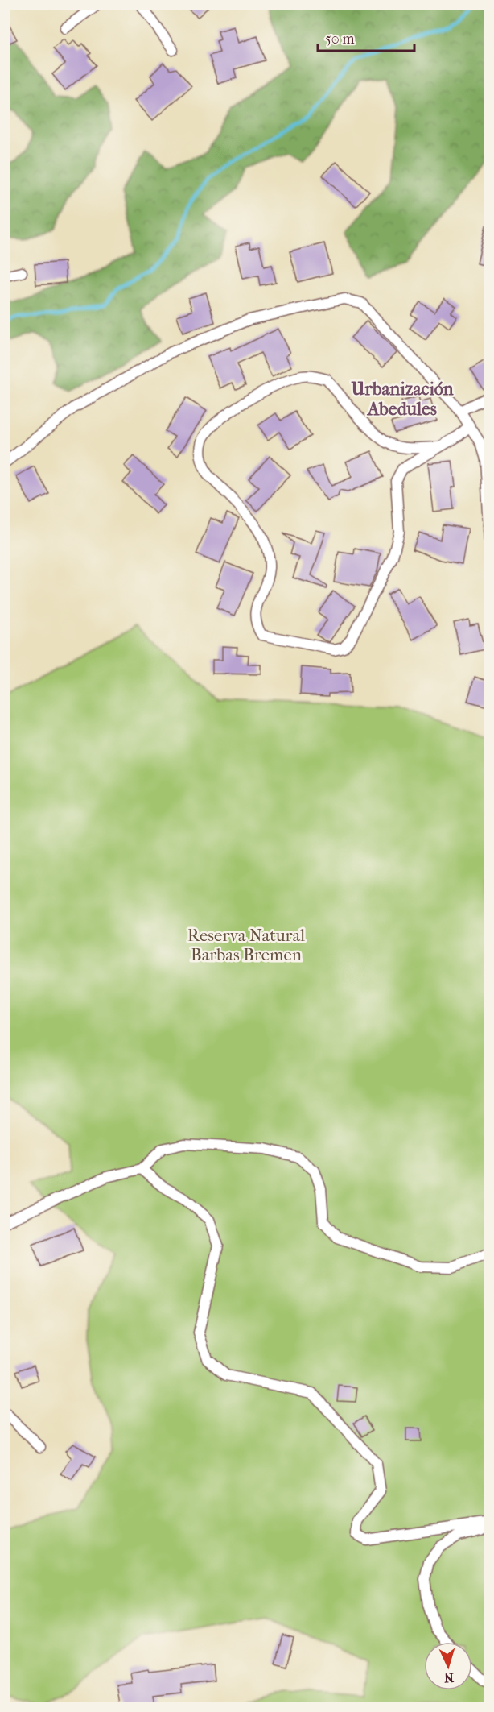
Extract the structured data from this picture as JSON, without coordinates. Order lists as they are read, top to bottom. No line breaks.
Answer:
{"districts":["Urbanización Abedules"],"parks":["Reserva Natural Barbas Bremen"],"scale_bar":"50 m","north":"bottom"}
